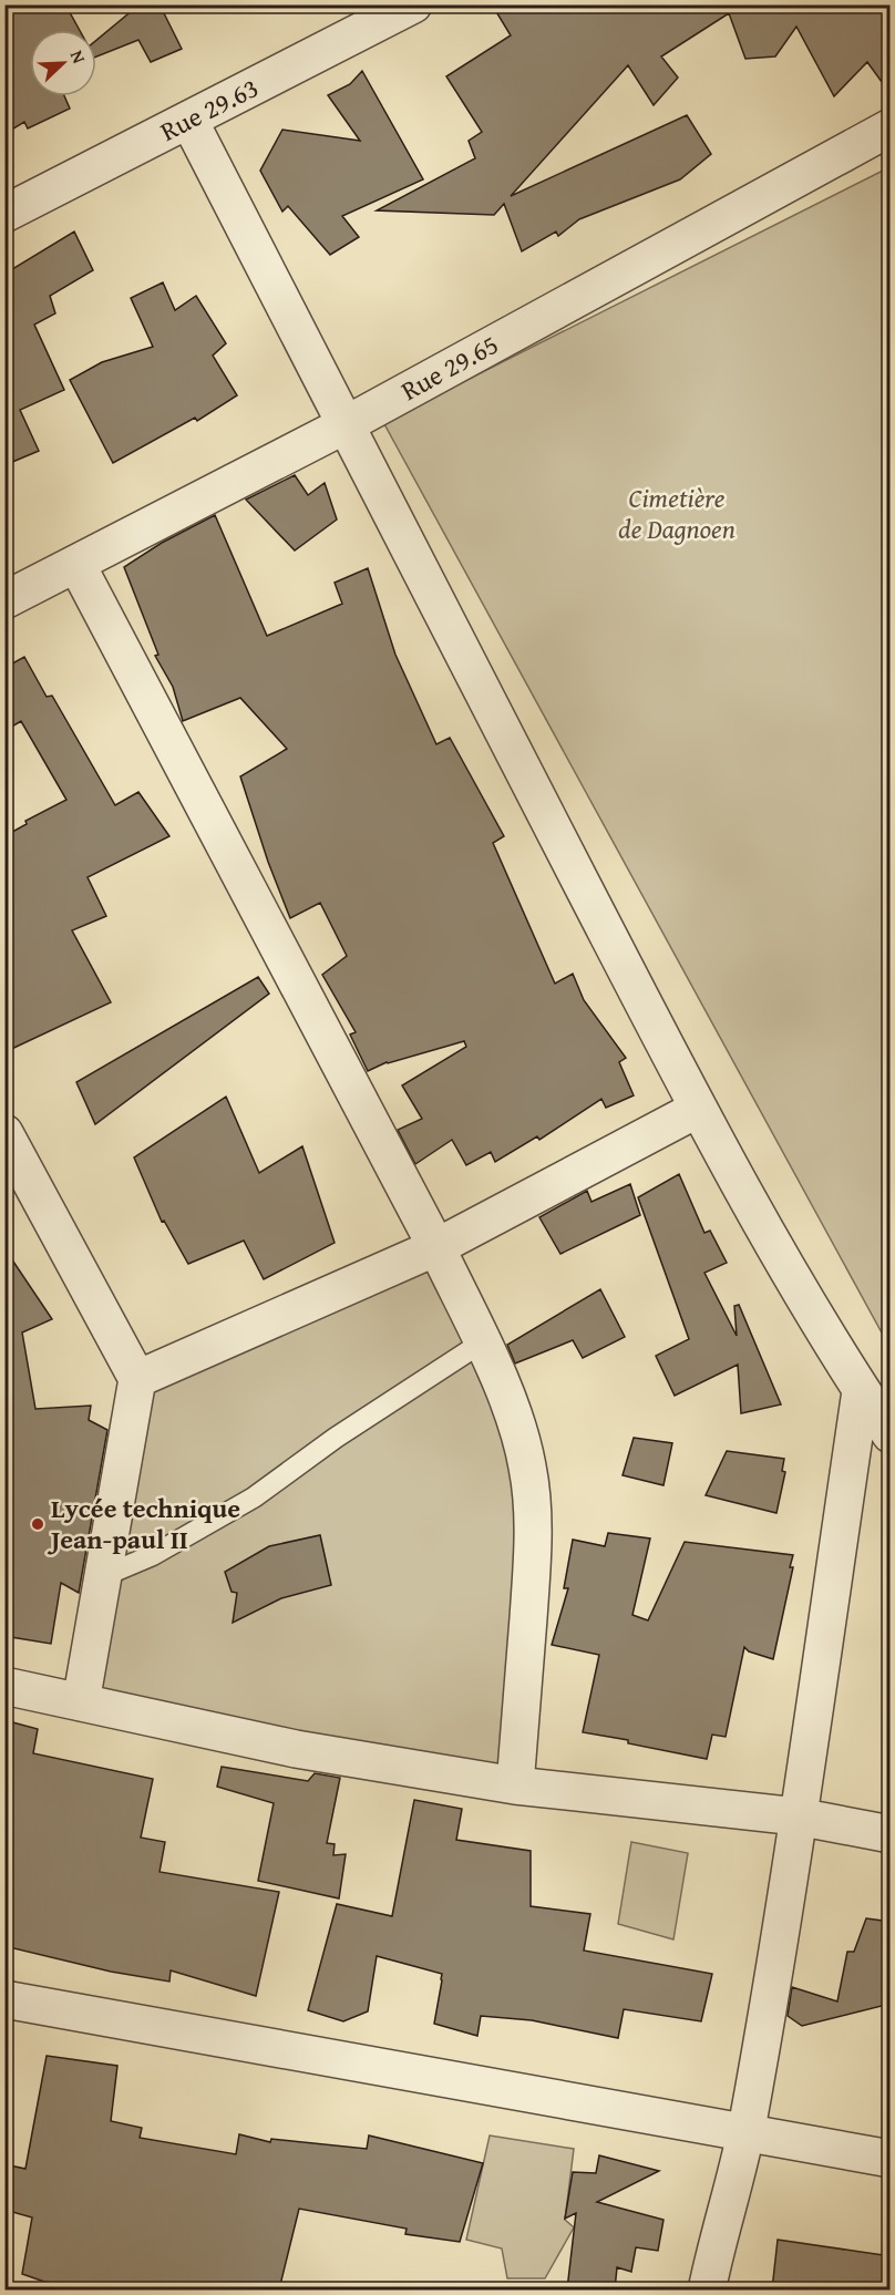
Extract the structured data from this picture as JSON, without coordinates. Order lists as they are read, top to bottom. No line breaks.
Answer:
{"streets":{"street":["Rue 29.63","Rue 29.65"]},"parks":["Cimetière de Dagnoen"],"places":["Lycée technique Jean-paul II"],"north":"top right"}
